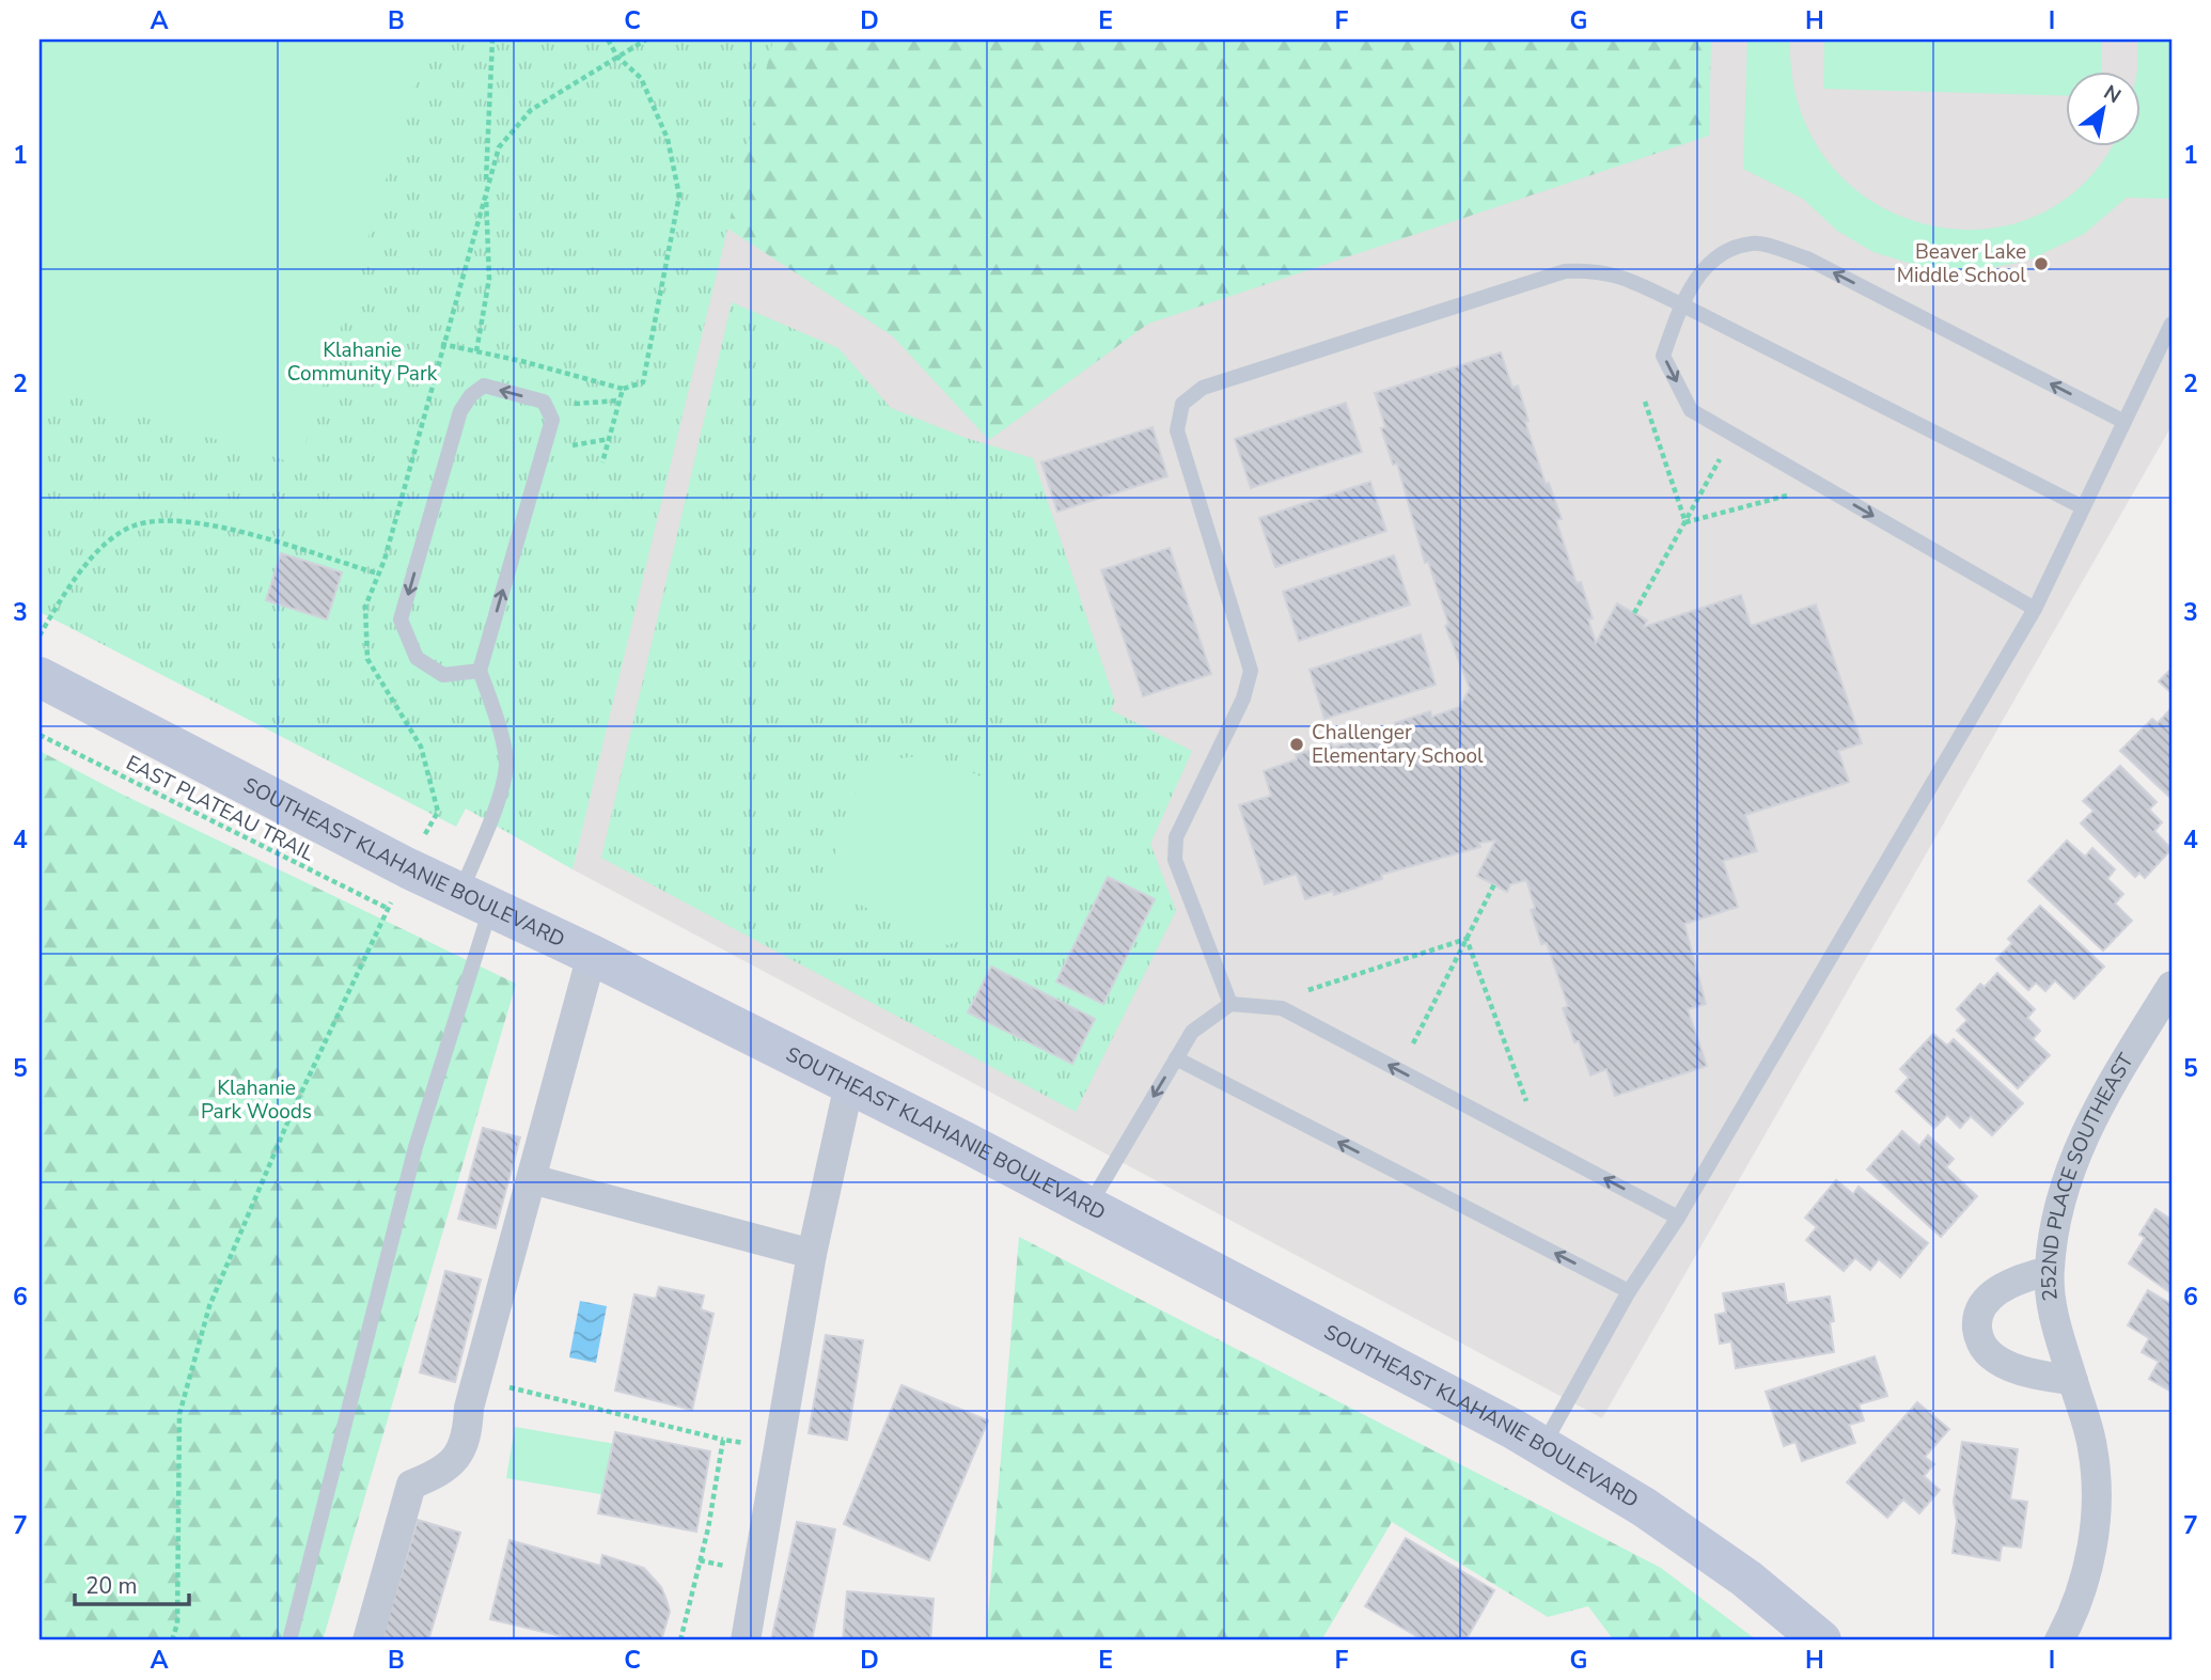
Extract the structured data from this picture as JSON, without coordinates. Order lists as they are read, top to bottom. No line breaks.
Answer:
{"streets":{"street":["SOUTHEAST KLAHANIE BOULEVARD","252ND PLACE SOUTHEAST"],"path":["EAST PLATEAU TRAIL"]},"parks":["Klahanie Community Park","Klahanie Park Woods"],"places":["Beaver Lake Middle School","Challenger Elementary School"],"scale_bar":"20 m","north":"top right","grid":{"columns":["A","B","C","D","E","F","G","H","I"],"rows":["1","2","3","4","5","6","7"]}}
